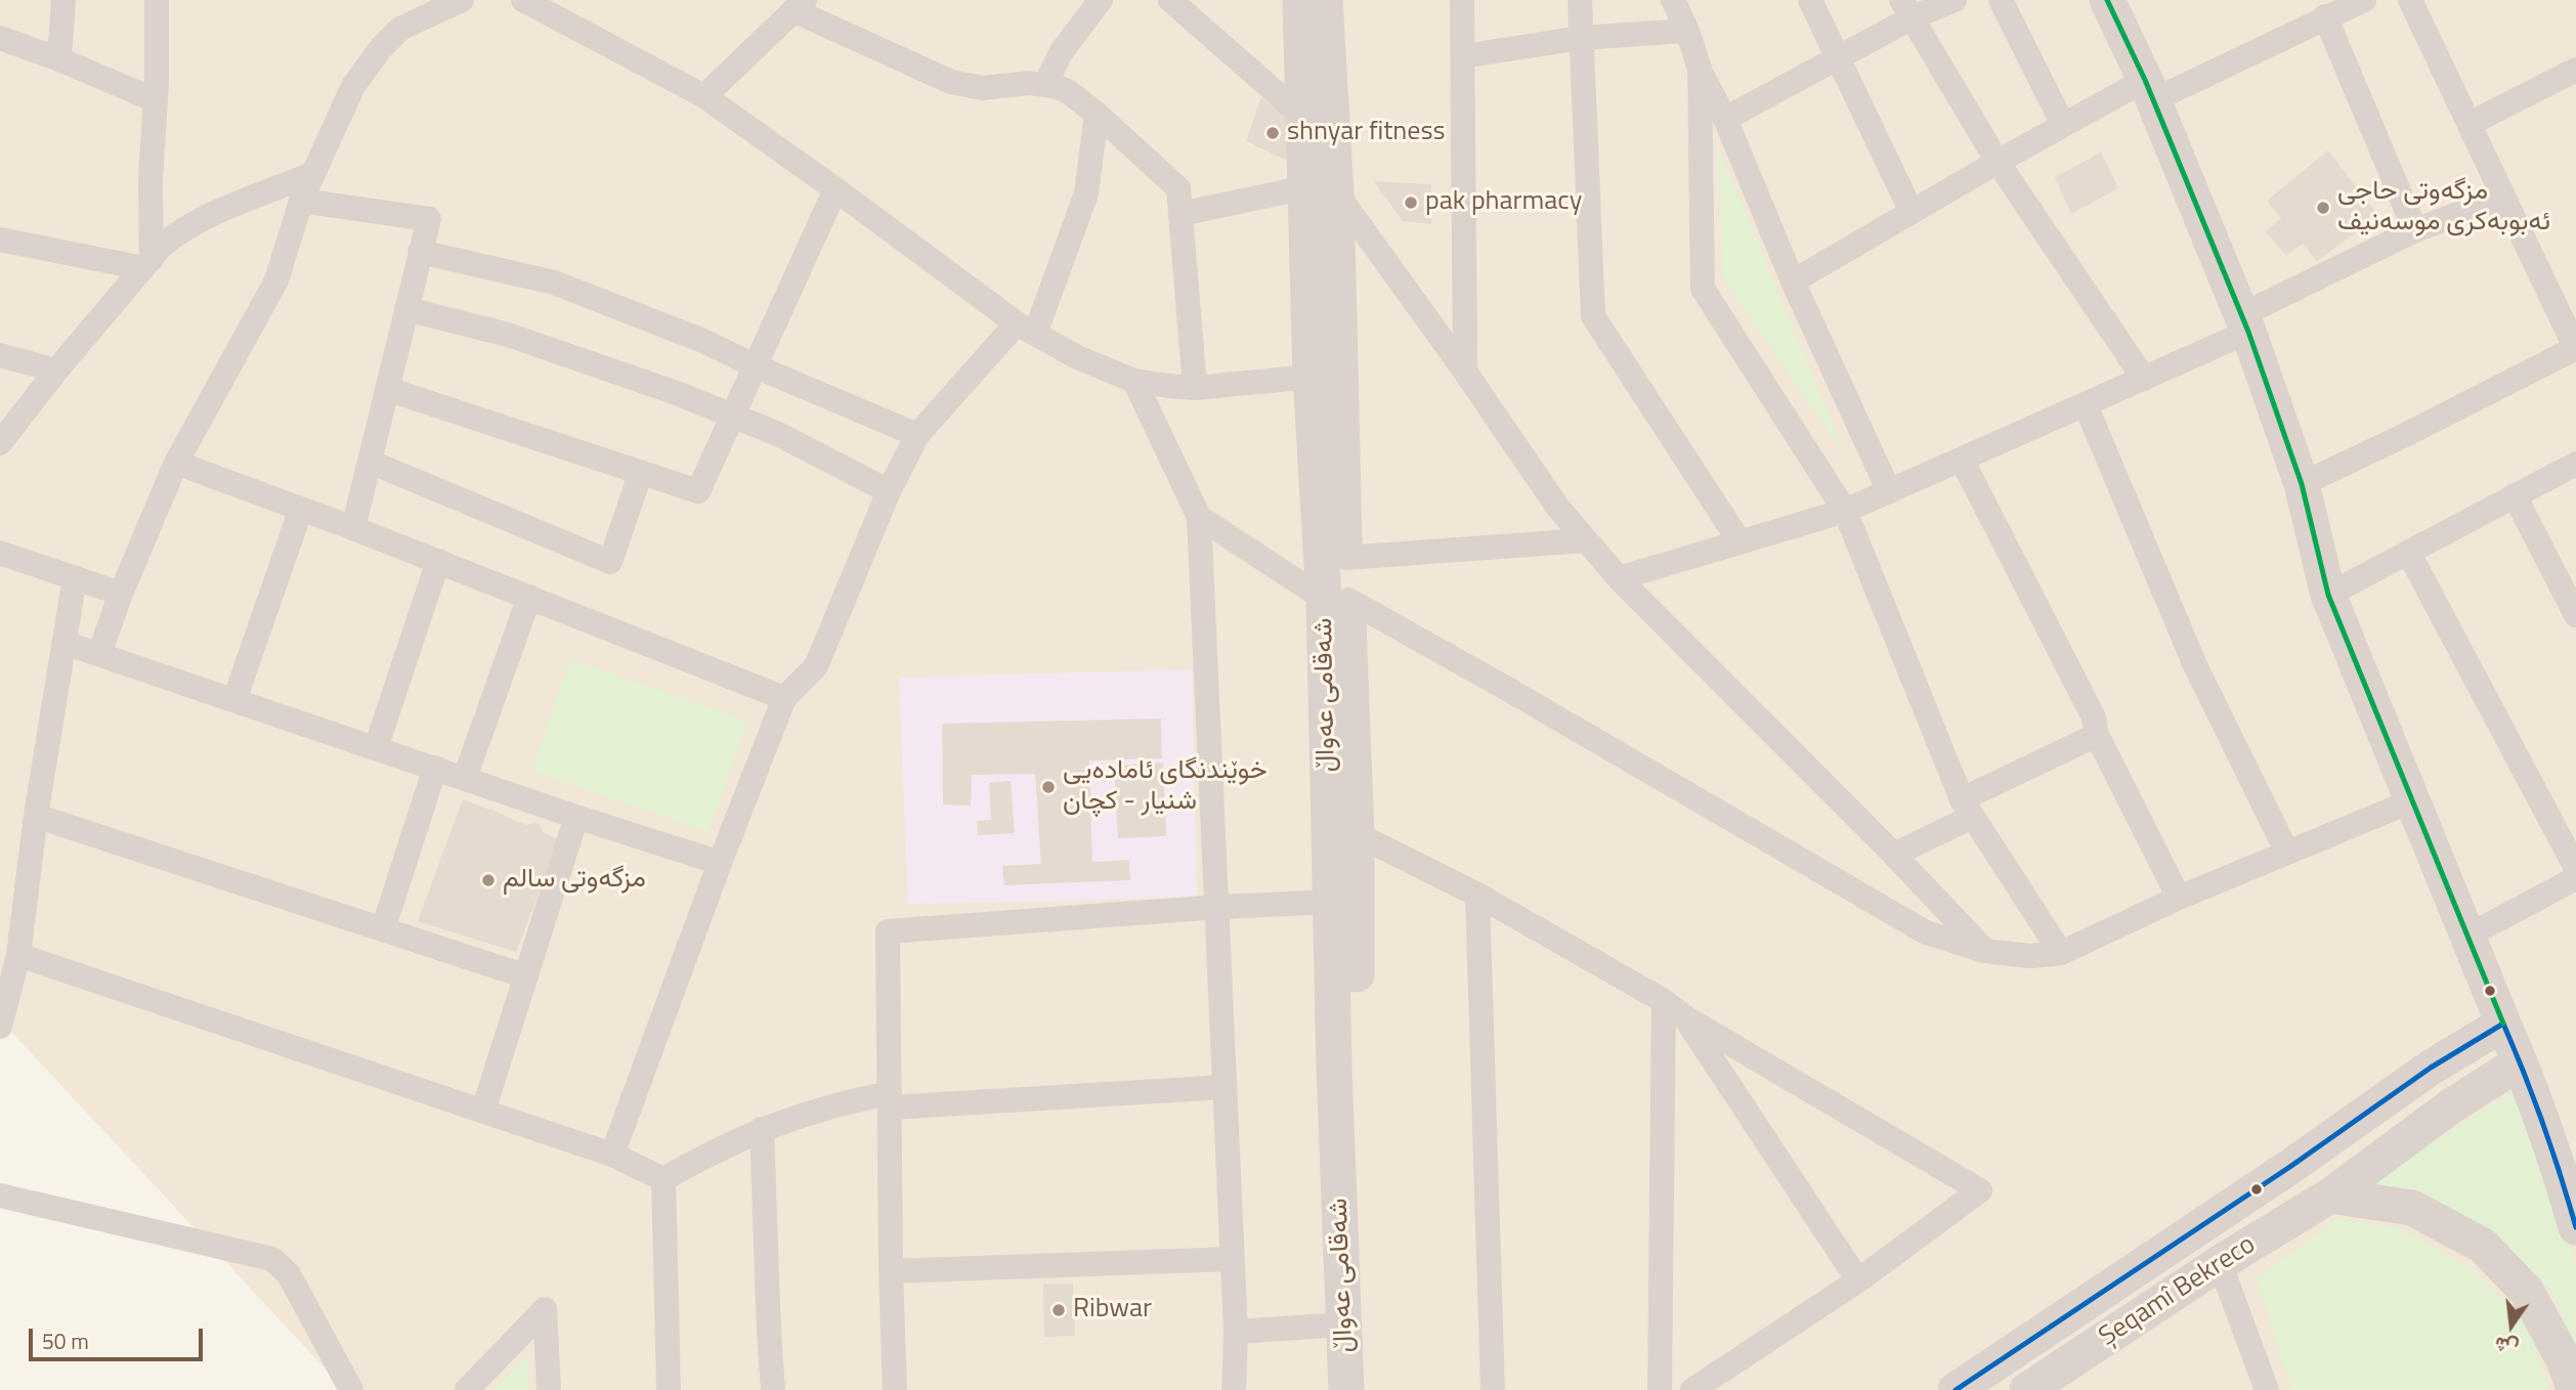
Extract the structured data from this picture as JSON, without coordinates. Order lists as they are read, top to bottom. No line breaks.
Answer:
{"streets":{"main road":["شەقامی عەواڵ","Şeqamî Bekreco"]},"places":["shnyar fitness","pak pharmacy","مزگەوتی حاجی ئەبوبەکری موسەنیف","خوێندنگای ئامادەیی شنیار - کچان","مزگەوتی سالم","Ribwar"],"scale_bar":"50 m","north":"bottom"}
